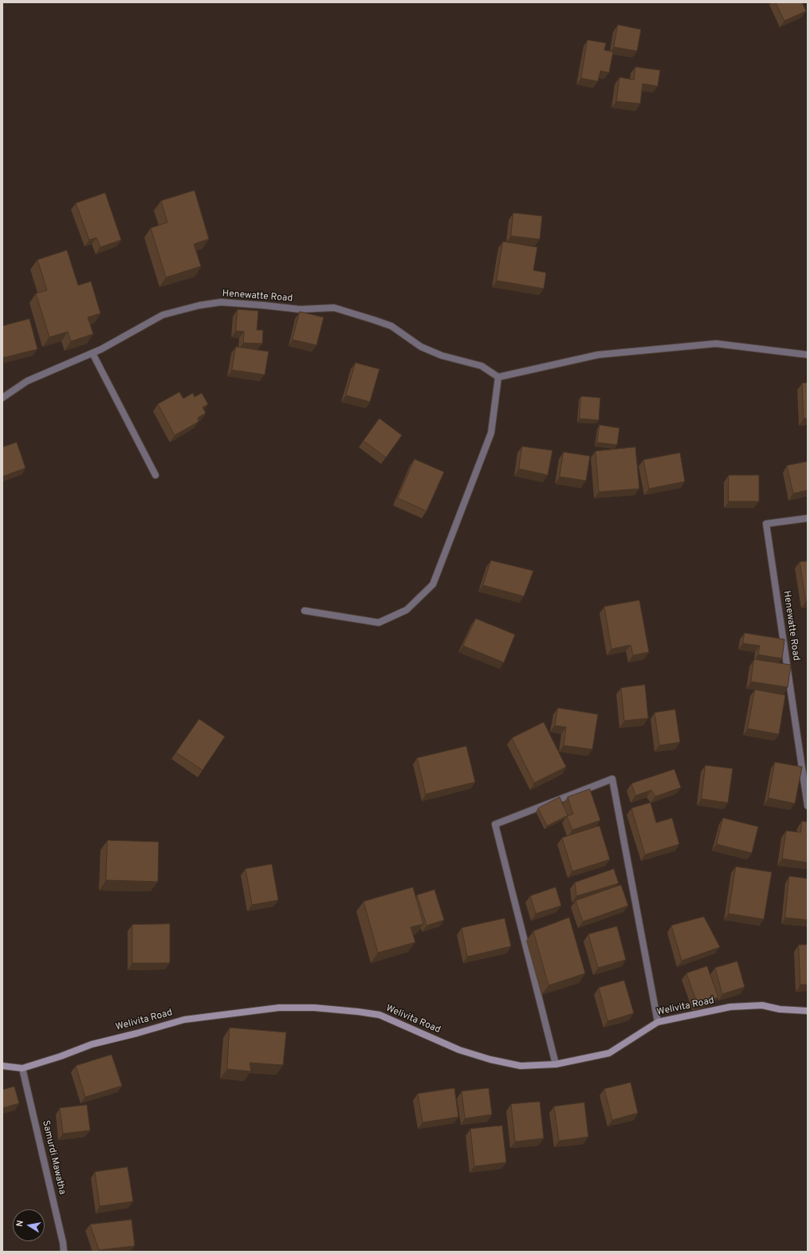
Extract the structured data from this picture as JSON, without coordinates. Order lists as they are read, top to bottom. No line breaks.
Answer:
{"streets":{"street":["Henewatte Road","Welivita Road","Samurdi Mawatha"]},"crossings":[["Welivita Road","Samurdi Mawatha"]],"north":"left"}
